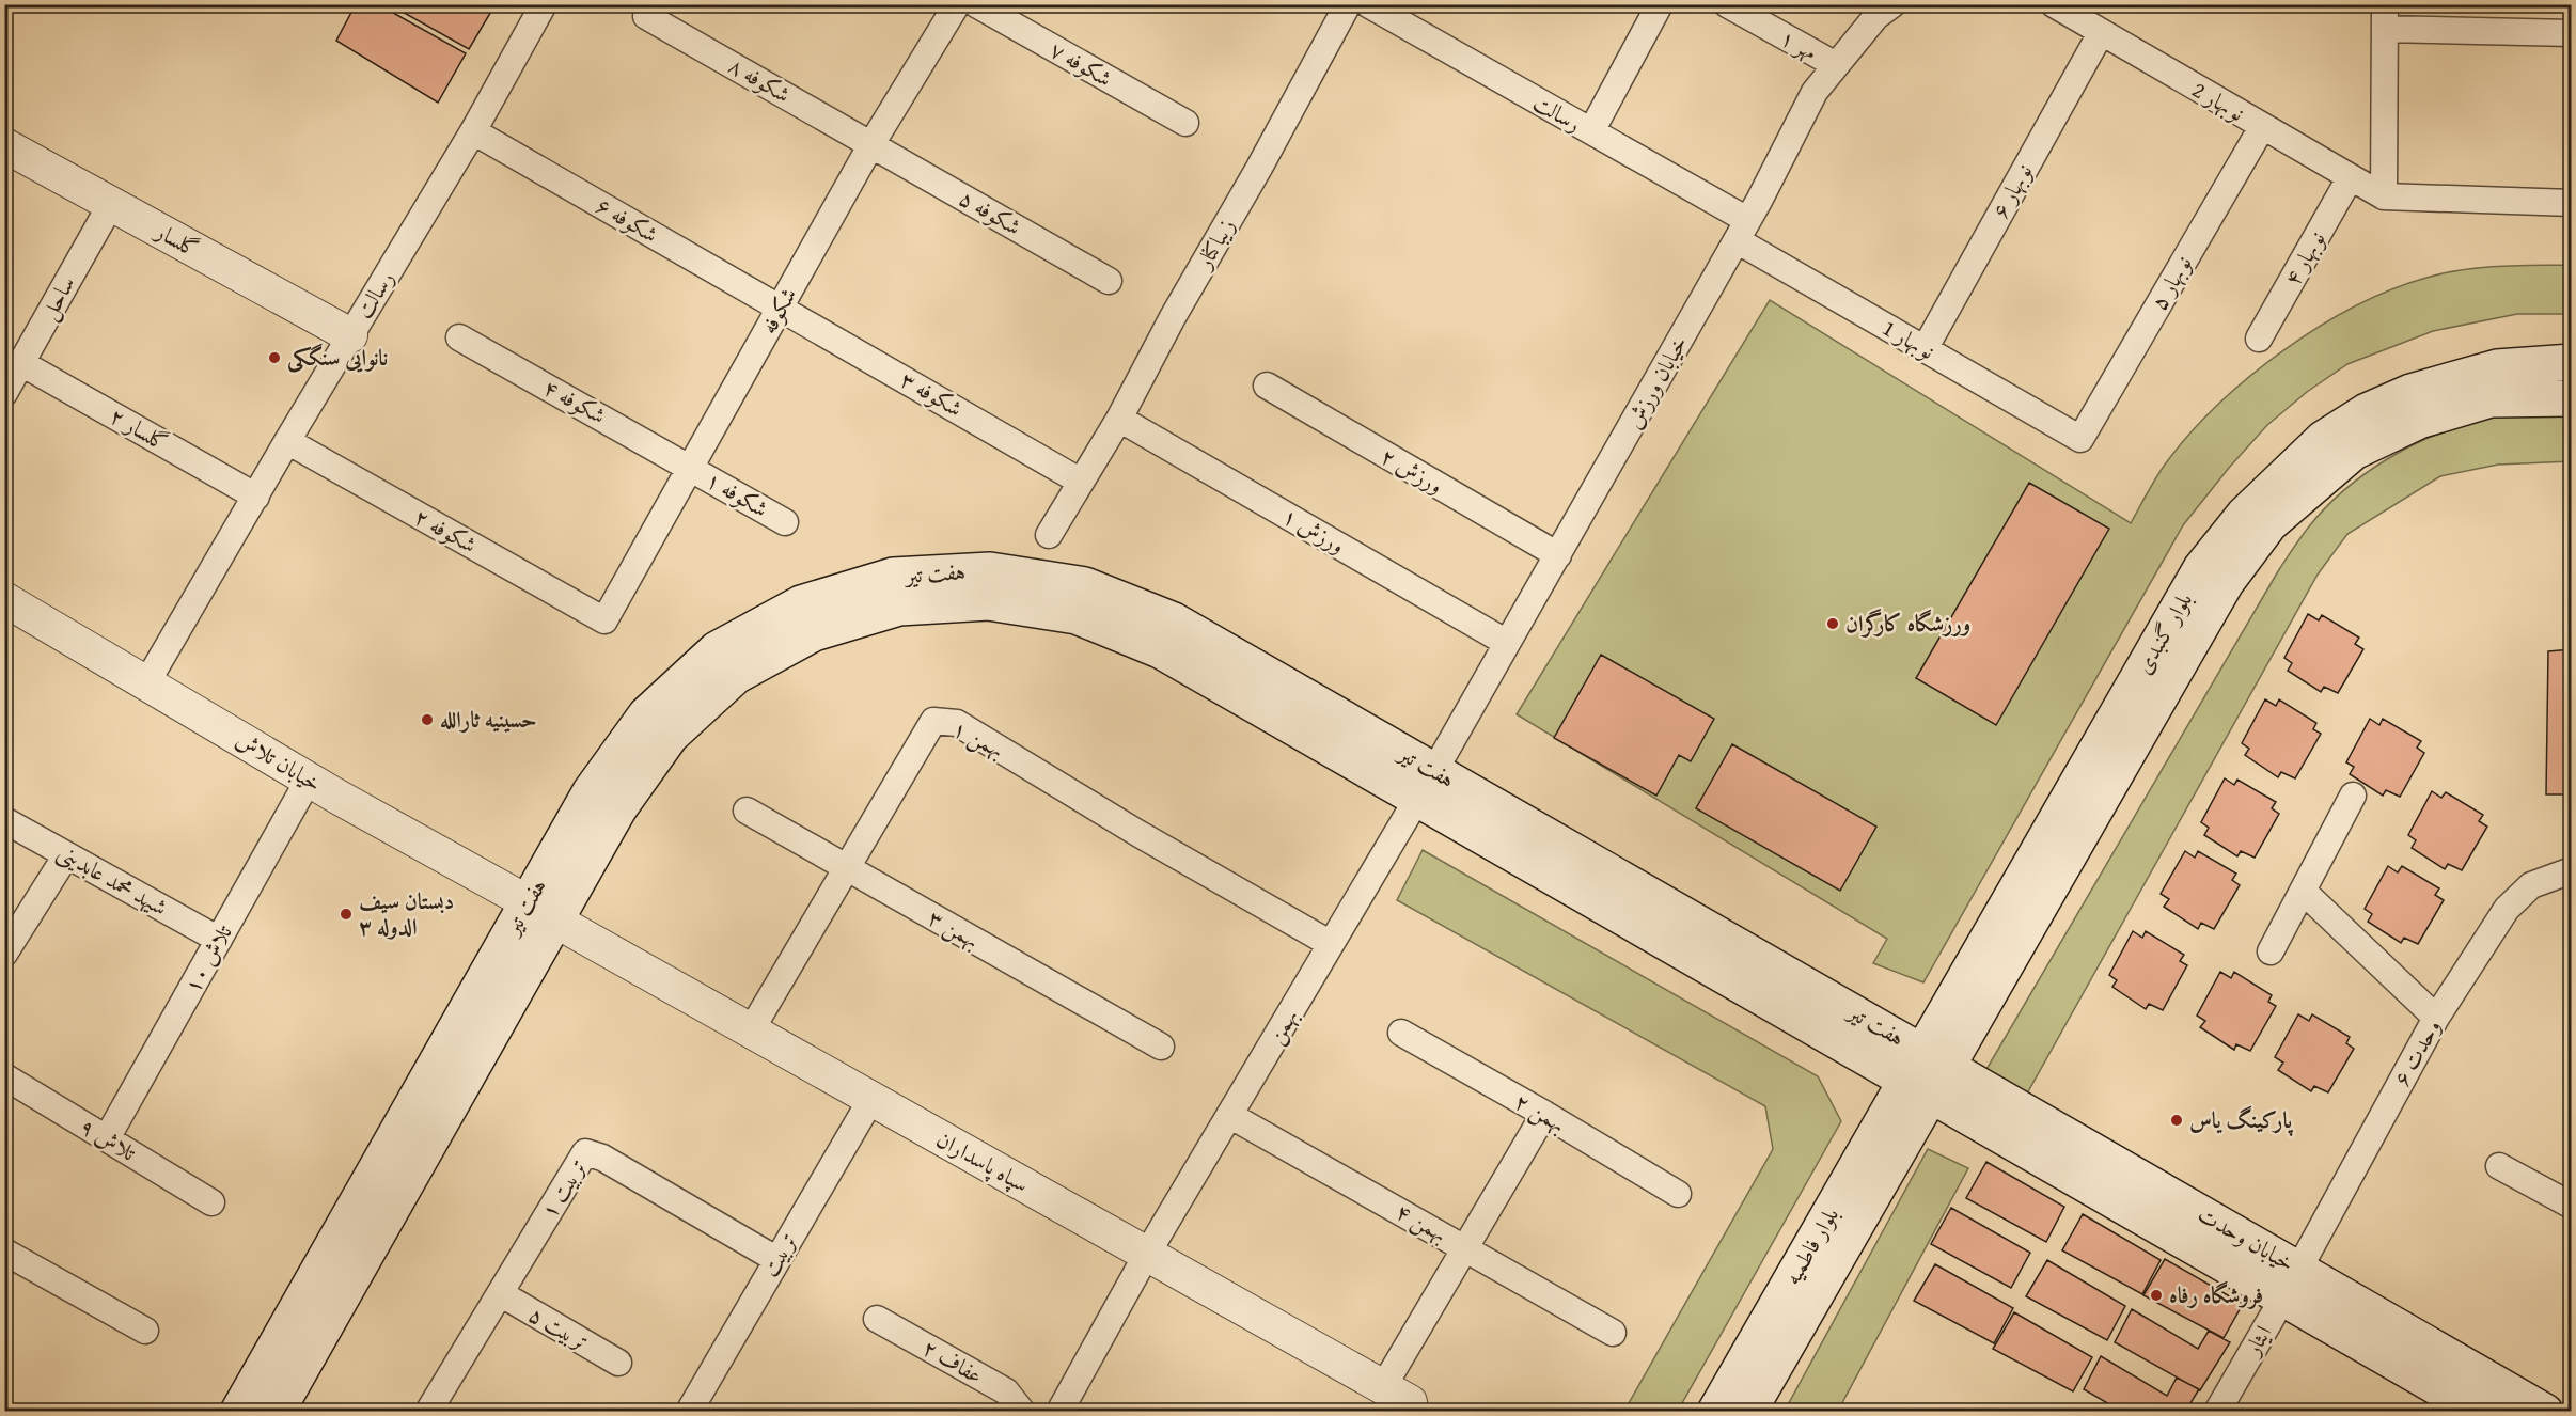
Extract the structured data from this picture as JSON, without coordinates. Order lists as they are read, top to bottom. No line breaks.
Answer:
{"streets":{"main road":["هفت تیر","بلوار گنبدی","خیابان وحدت","بلوار فاطمیه"],"street":["مهر ۱","شکوفه ۷","شکوفه ۸","نوبهار 2","رسالت","نوبهار ۶","شکوفه ۵","شکوفه ۶","گلسار","زیباکنار","نوبهار ۴","نوبهار ۵","ساحل","شکوفه","نوبهار 1","خیابان ورزش","شکوفه ۳","شکوفه ۴","گلسار ۲","ورزش ۲","شکوفه ۱","شکوفه ۲","ورزش ۱","بهمن ۱","خیابان تلاش","شیهد محمد عابدینی","بهمن ۳","تلاش ۱۰","بهمن","وحدت ۶","بهمن ۲","تلاش ۹","سپاه پاسداران","تربیت ۱","بهمن ۴","تربیت","تربیت ۵","ایثار","عفاف ۲"]},"crossings":[["مهر ۱","خیابان ورزش"],["شکوفه ۸","شکوفه ۵"],["شکوفه ۸","شکوفه"],["نوبهار 2","نوبهار ۶"],["نوبهار 2","نوبهار ۴"],["نوبهار 2","نوبهار ۵"],["رسالت","شکوفه ۶"],["رسالت","گلسار"],["رسالت","نوبهار 1"],["رسالت","خیابان ورزش"],["رسالت","گلسار ۲"],["رسالت","شکوفه ۲"],["رسالت","خیابان تلاش"],["نوبهار ۶","نوبهار 1"],["شکوفه ۵","شکوفه"],["شکوفه ۶","شکوفه"],["شکوفه ۶","شکوفه ۳"],["گلسار","ساحل"],["زیباکنار","شکوفه ۳"],["زیباکنار","ورزش ۱"],["نوبهار ۵","نوبهار 1"],["ساحل","گلسار ۲"],["شکوفه","شکوفه ۳"],["شکوفه","شکوفه ۴"],["شکوفه","شکوفه ۱"],["شکوفه","شکوفه ۲"],["نوبهار 1","خیابان ورزش"],["خیابان ورزش","ورزش ۲"],["خیابان ورزش","ورزش ۱"],["خیابان ورزش","هفت تیر"],["خیابان ورزش","بهمن"],["شکوفه ۴","شکوفه ۱"],["هفت تیر","بلوار گنبدی"],["هفت تیر","خیابان تلاش"],["هفت تیر","بهمن"],["هفت تیر","سپاه پاسداران"],["هفت تیر","خیابان وحدت"],["هفت تیر","بلوار فاطمیه"],["بلوار گنبدی","خیابان وحدت"],["بلوار گنبدی","بلوار فاطمیه"],["بهمن ۱","بهمن ۳"],["بهمن ۱","بهمن"],["بهمن ۱","سپاه پاسداران"],["خیابان تلاش","تلاش ۱۰"],["خیابان تلاش","سپاه پاسداران"],["شیهد محمد عابدینی","تلاش ۱۰"],["تلاش ۱۰","تلاش ۹"],["بهمن","سپاه پاسداران"],["بهمن","بهمن ۴"],["وحدت ۶","خیابان وحدت"],["وحدت ۶","ایثار"],["سپاه پاسداران","تربیت"],["تربیت ۱","تربیت"],["تربیت ۱","تربیت ۵"],["خیابان وحدت","بلوار فاطمیه"],["خیابان وحدت","ایثار"]],"places":["نانوایی سنگکی","ورزشگاه کارگران","حسینیه ثارالله","دبستان سیف الدوله ۳","پارکینگ یاس","فروشگاه رفاه"]}
